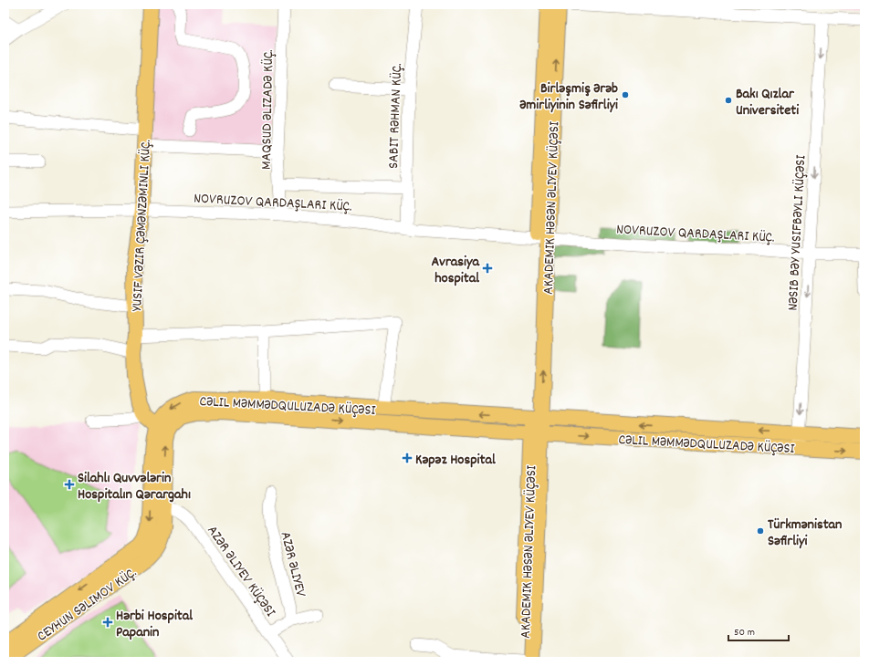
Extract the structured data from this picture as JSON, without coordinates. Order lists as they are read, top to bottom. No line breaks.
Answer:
{"streets":{"main road":["AKADEMIK HƏSƏN ƏLIYEV KÜÇƏSI","YUSIF VƏZIR ÇƏMƏNZƏMINLI KÜÇ.","CƏLIL MƏMMƏDQULUZADƏ KÜÇƏSI","CEYHUN SƏLIMOV KÜÇ."],"street":["MAQSUD ƏLIZADƏ KÜÇ.","SABIT RƏHMAN KÜÇ.","NƏSIB BƏY YUSIFBƏYLI KÜÇƏSI","AZƏR ƏLIYEV","AZƏR ƏLIYEV KÜÇƏSI"]},"crossings":[["AKADEMIK HƏSƏN ƏLIYEV KÜÇƏSI","CƏLIL MƏMMƏDQULUZADƏ KÜÇƏSI"],["NƏSIB BƏY YUSIFBƏYLI KÜÇƏSI","CƏLIL MƏMMƏDQULUZADƏ KÜÇƏSI"],["CƏLIL MƏMMƏDQULUZADƏ KÜÇƏSI","AZƏR ƏLIYEV KÜÇƏSI"],["CƏLIL MƏMMƏDQULUZADƏ KÜÇƏSI","CEYHUN SƏLIMOV KÜÇ."]],"one_way":["NƏSIB BƏY YUSIFBƏYLI KÜÇƏSI"],"places":{"other":["Birləşmiş Ərəb Əmirliyinin Səfirliyi","Bakı Qızlar Universiteti","Türkmənistan Səfirliyi"],"health":["Avrasiya hospital","Kəpəz Hospital","Silahlı Quvvələrin Hospitalın Qərargahı","Hərbi Hospital Papanin"]},"scale_bar":"50 m"}
